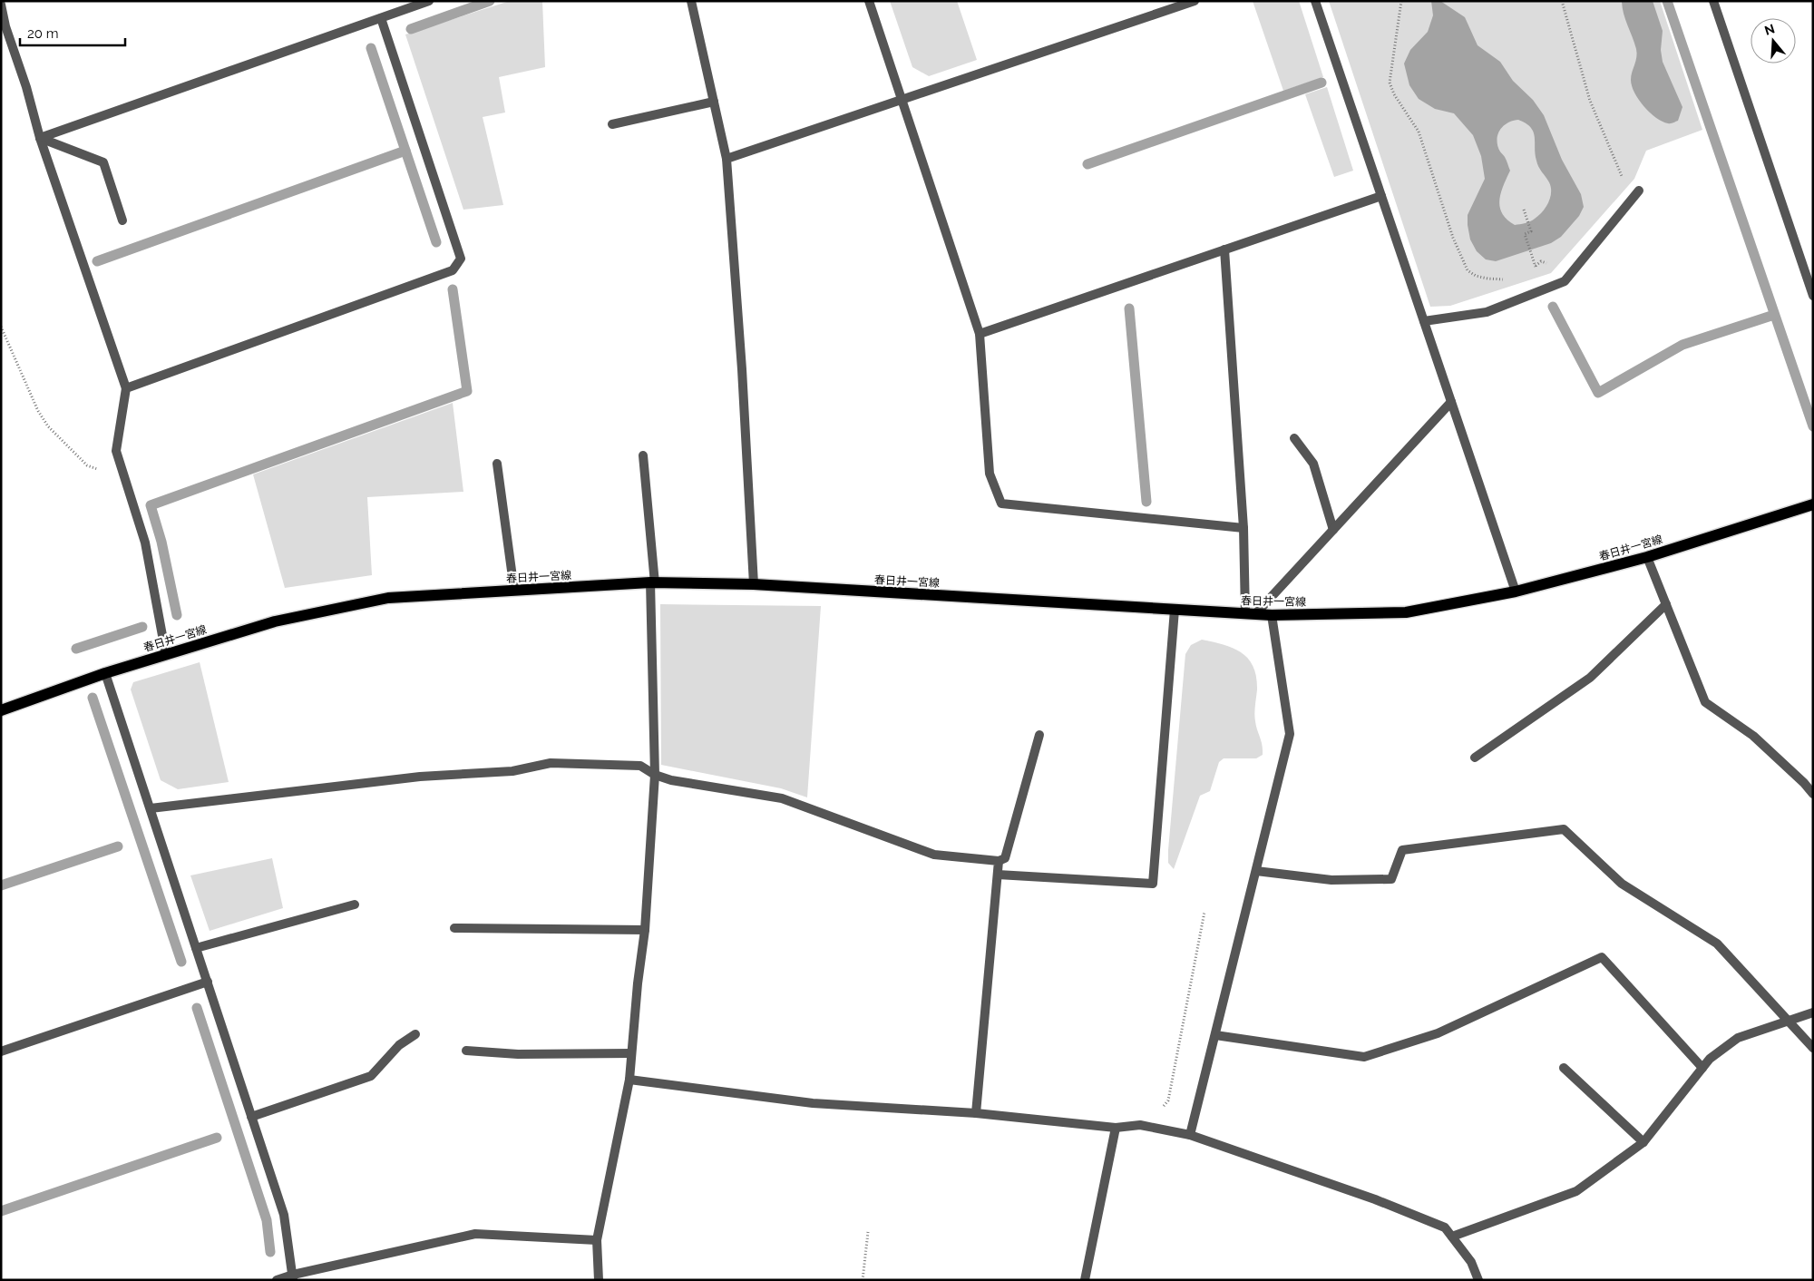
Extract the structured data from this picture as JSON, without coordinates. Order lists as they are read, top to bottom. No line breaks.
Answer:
{"streets":{"main road":["春日井一宮線"]},"scale_bar":"20 m","north":"top"}
